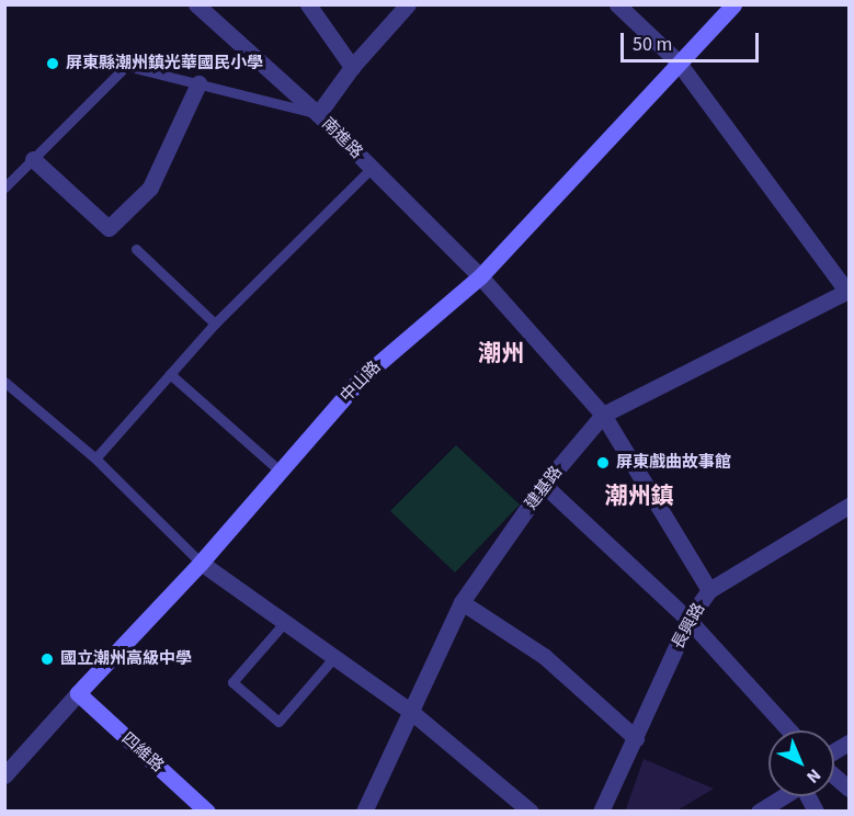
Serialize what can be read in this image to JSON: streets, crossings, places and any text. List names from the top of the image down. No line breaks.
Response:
{"streets":{"main road":["中山路","四維路"],"street":["南進路","建基路","長興路"]},"crossings":[["南進路","中山路"],["南進路","建基路"],["南進路","長興路"],["中山路","四維路"]],"districts":["潮州","潮州鎮"],"places":["屏東縣潮州鎮光華國民小學","屏東戲曲故事館","國立潮州高級中學"],"scale_bar":"50 m","north":"bottom right"}
